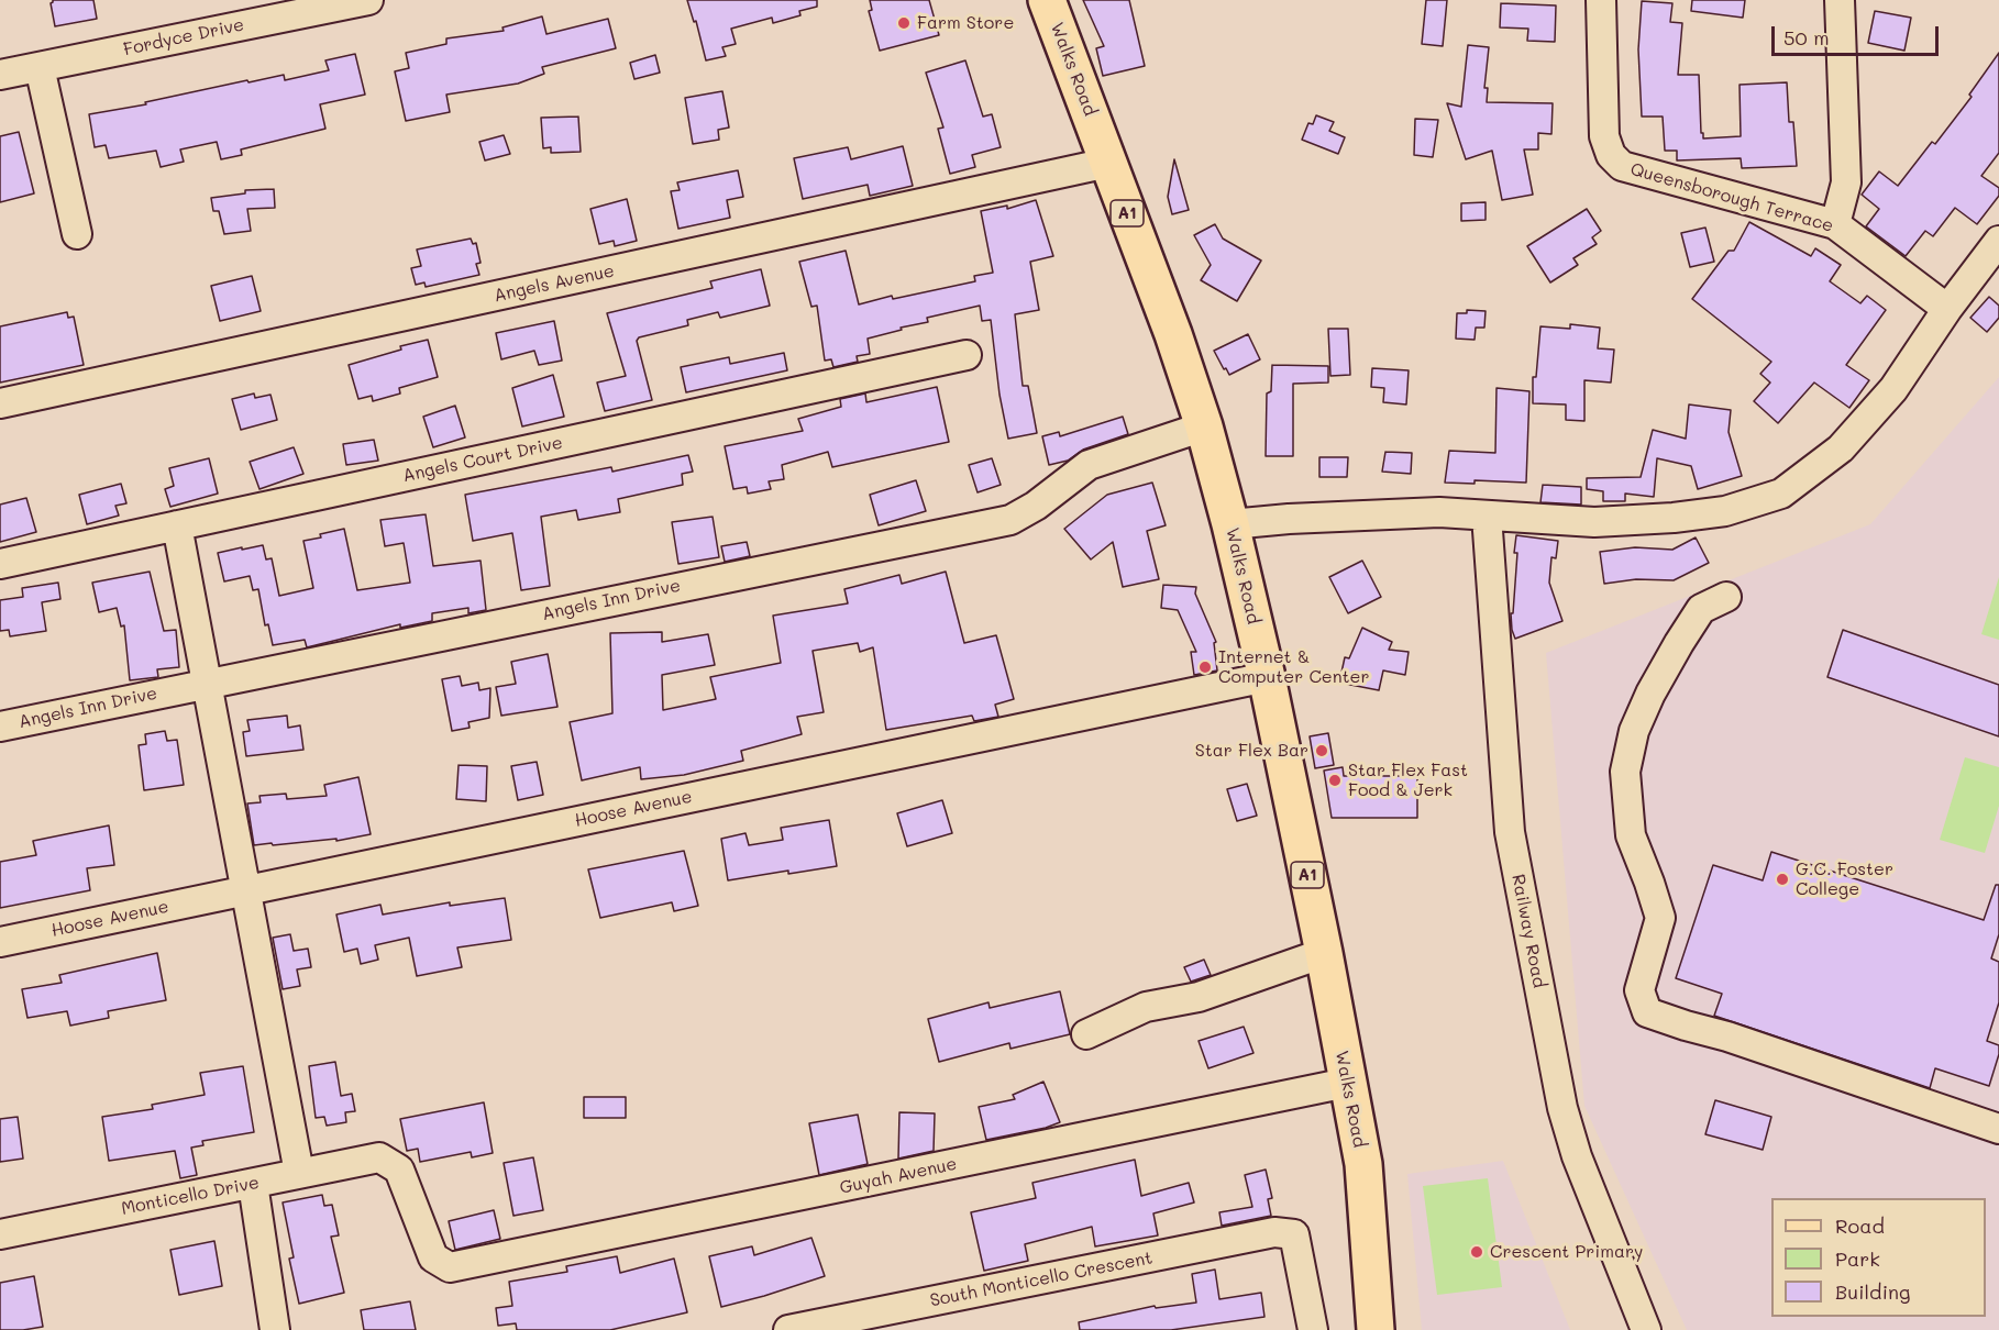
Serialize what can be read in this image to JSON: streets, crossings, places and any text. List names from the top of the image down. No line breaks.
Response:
{"streets":{"main road":["Walks Road","A1"],"street":["Fordyce Drive","Queensborough Terrace","Angels Avenue","Angels Court Drive","Angels Inn Drive","Hoose Avenue","Railway Road","Guyah Avenue","Monticello Drive","South Monticello Crescent"]},"crossings":[["Walks Road","Angels Avenue"],["Walks Road","Angels Inn Drive"],["Walks Road","Hoose Avenue"],["Walks Road","Guyah Avenue"],["Guyah Avenue","Monticello Drive"]],"places":["Farm Store","Internet & Computer Center","Star Flex Bar","Star Flex Fast Food & Jerk","G.C. Foster College","Crescent Primary"],"legend":["Road","Park","Building"],"scale_bar":"50 m"}
